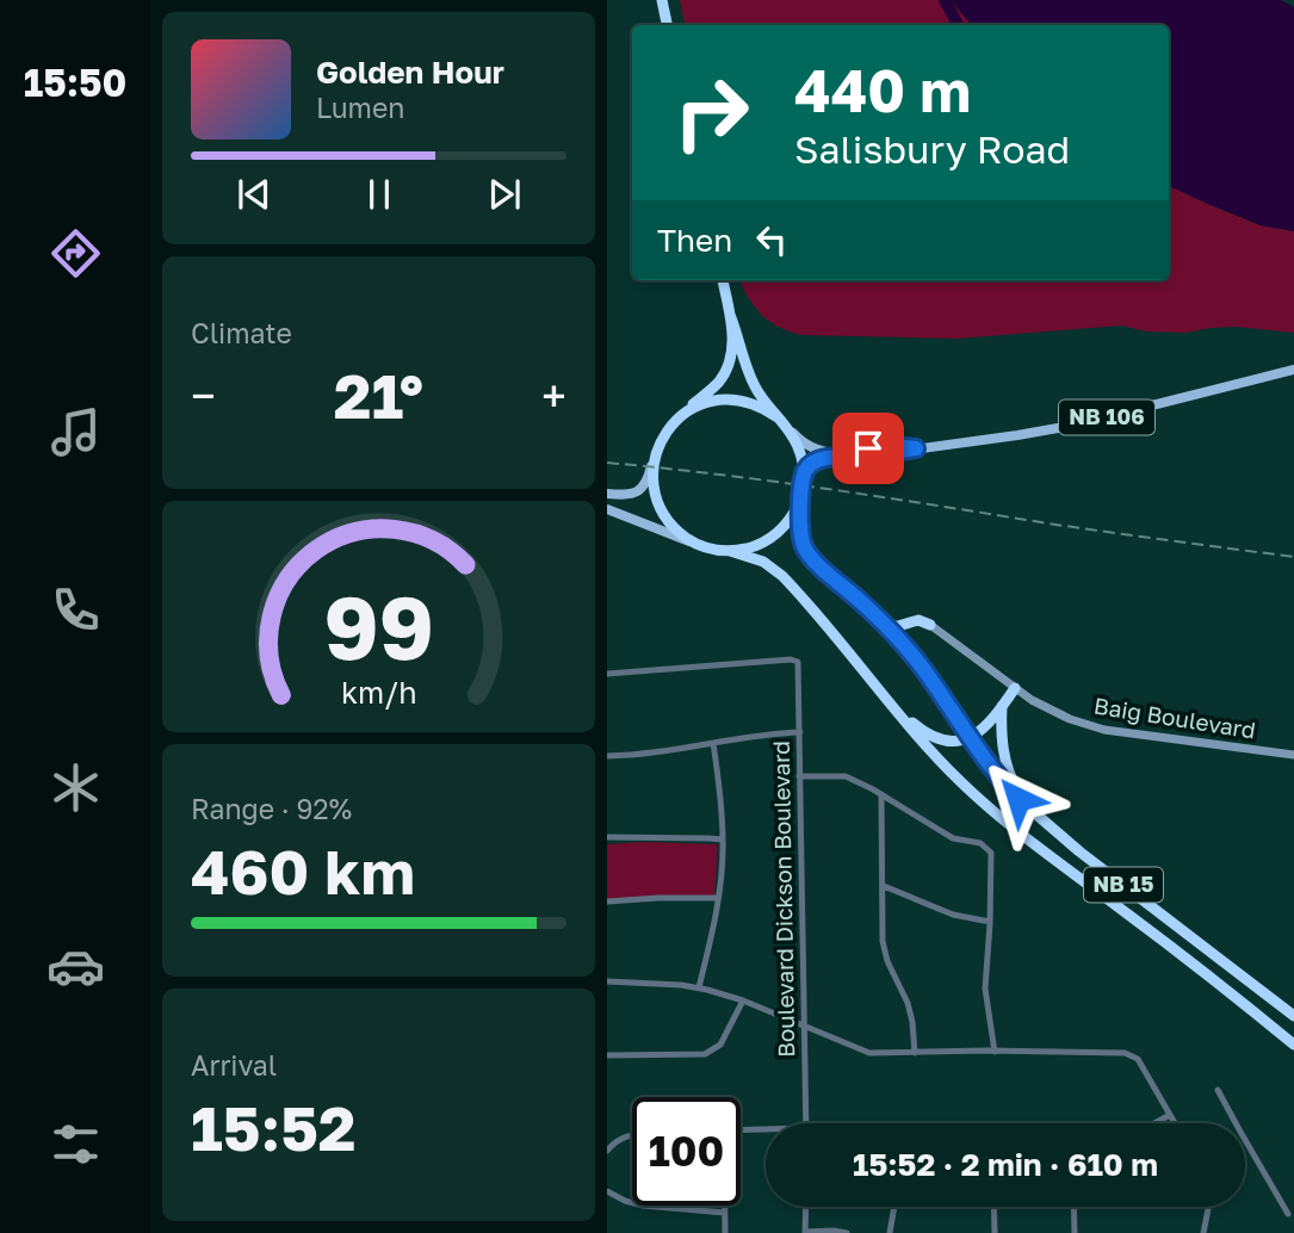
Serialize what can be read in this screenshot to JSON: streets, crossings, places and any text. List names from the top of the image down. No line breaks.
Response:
{"streets":{"highway":["NB 15"],"main road":["NB 106"],"street":["Baig Boulevard","Boulevard Dickson Boulevard"]},"crossings":[["NB 106","NB 15"]],"page":{"tabs":"15:50","turn":["440 m","Salisbury Road"],"song":["Golden Hour","Lumen"],"then":"Then","tile":["Climate",["Range · 92%","460 km"],["Arrival","15:52"]],"heat":["−","21°","+"],"limit":"100","trip":"15:52 · 2 min · 610 m","gauge":["99","km/h"]}}
